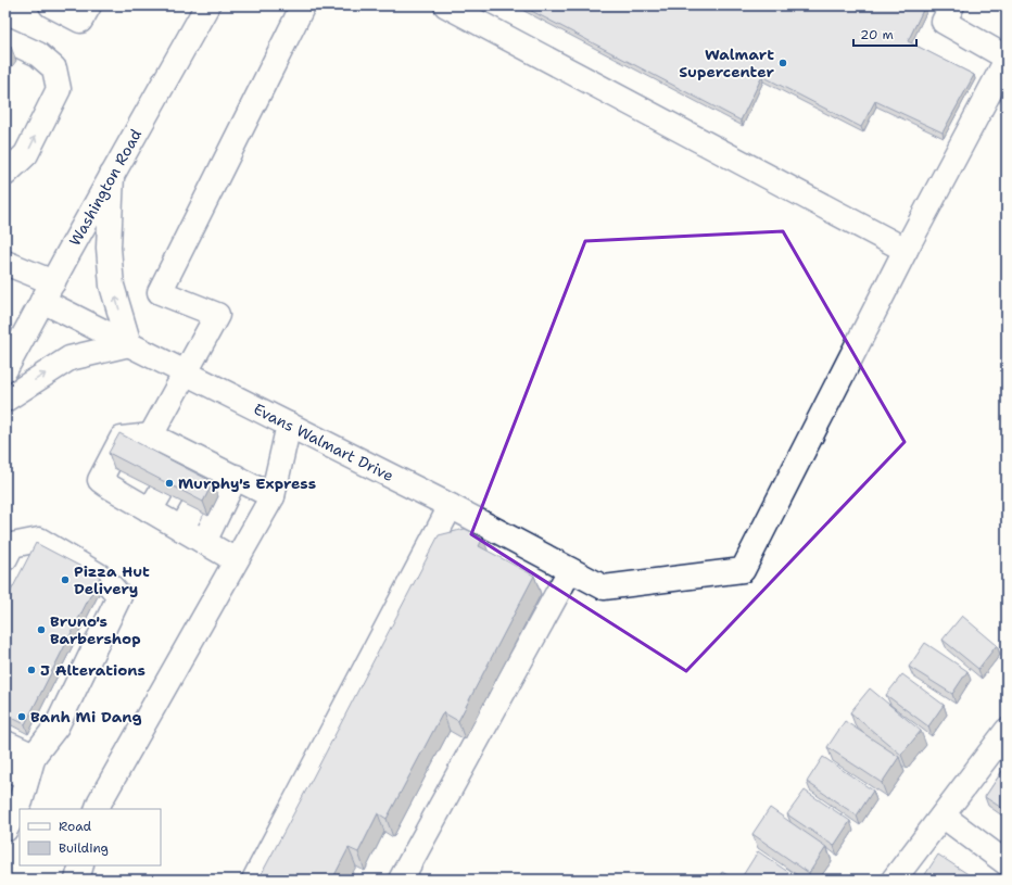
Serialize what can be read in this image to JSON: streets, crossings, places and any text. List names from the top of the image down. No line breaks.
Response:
{"streets":{"main road":["Washington Road","Evans Walmart Drive"]},"crossings":[["Washington Road","Evans Walmart Drive"]],"places":["Walmart Supercenter","Murphy's Express","Pizza Hut Delivery","Bruno's Barbershop","J Alterations","Banh Mi Dang"],"legend":["Road","Building"],"scale_bar":"20 m"}
